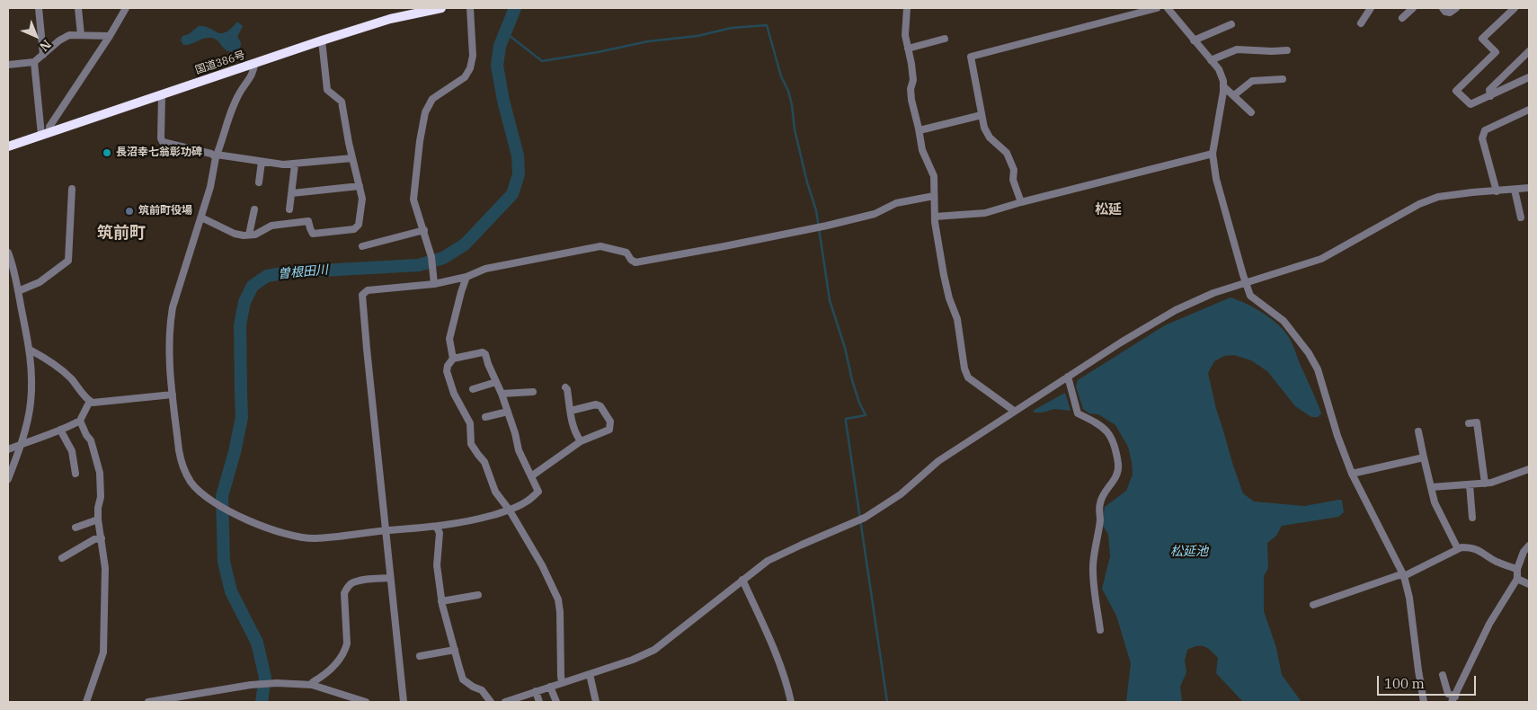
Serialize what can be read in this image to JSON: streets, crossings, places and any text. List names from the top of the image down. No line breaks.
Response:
{"streets":{"highway":["国道386号"]},"districts":["松延","筑前町"],"water":["曽根田川","松延池"],"places":["長沼幸七翁彰功碑","筑前町役場"],"scale_bar":"100 m","north":"bottom right"}
